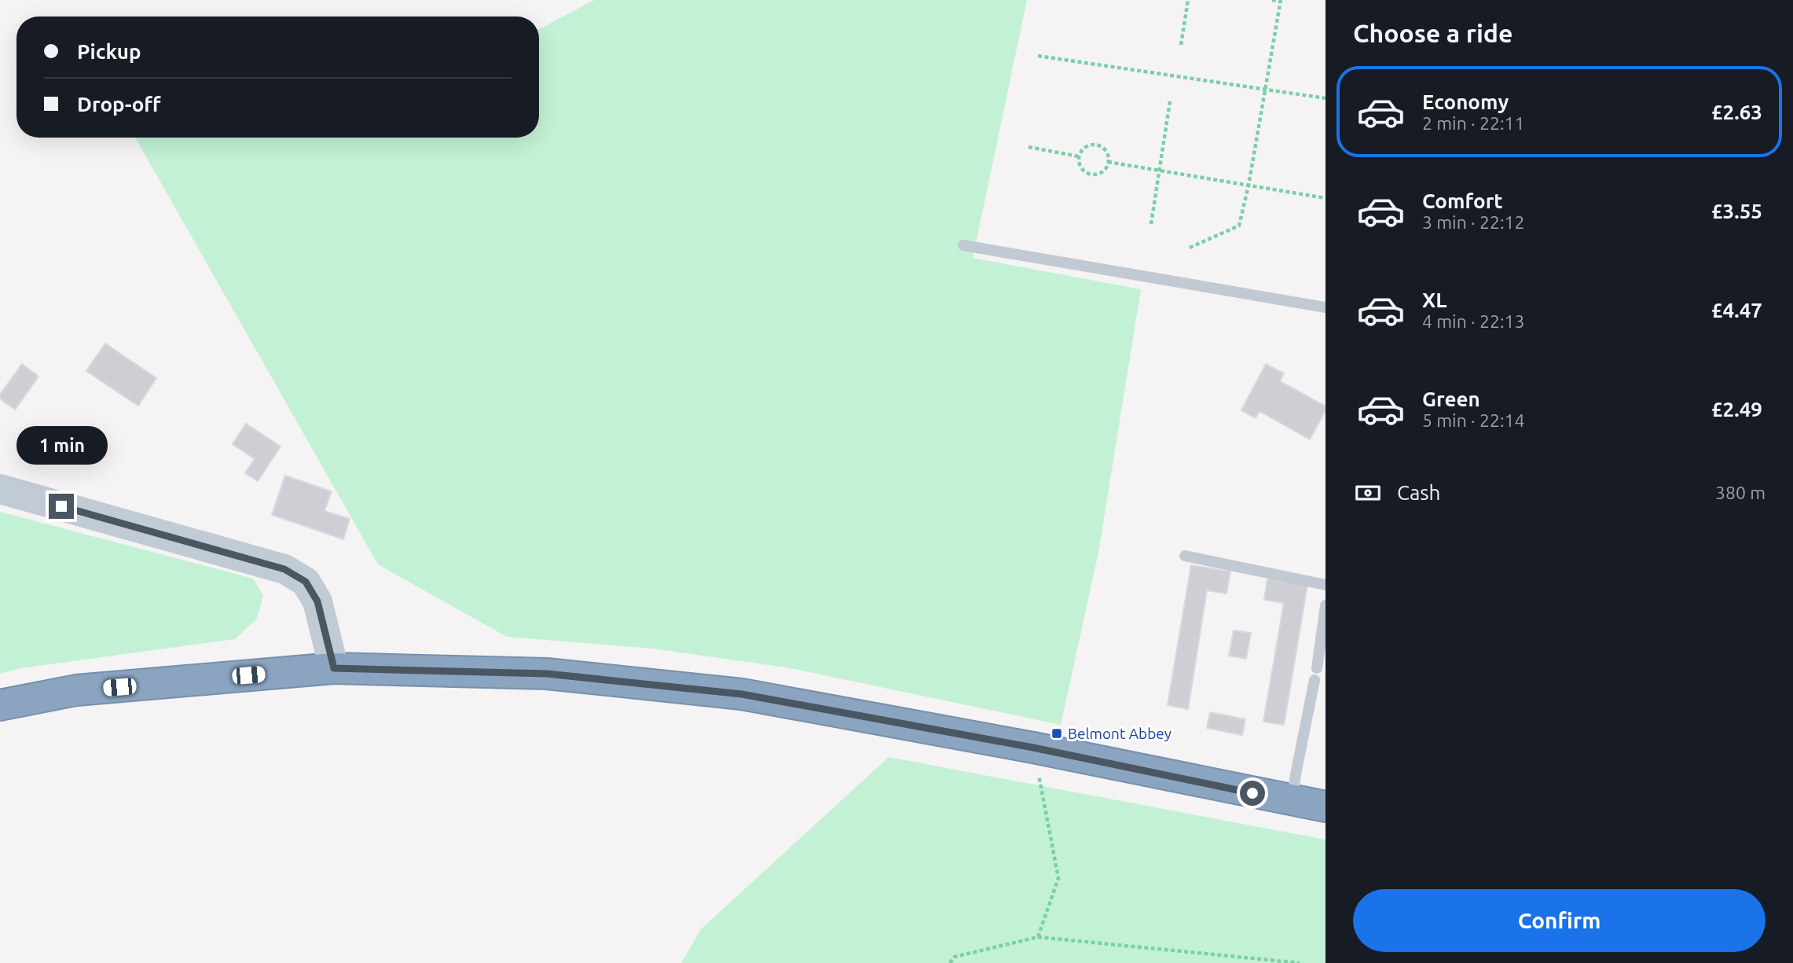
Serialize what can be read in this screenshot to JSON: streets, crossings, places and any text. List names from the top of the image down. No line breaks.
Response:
{"places":{"transit":["Belmont Abbey"]},"page":{"heading":"Choose a ride","banner":["Pickup","Drop-off"],"list":[{"name":"Economy","note":"2 min · 22:11","value":"£2.63"},{"name":"Comfort","note":"3 min · 22:12","value":"£3.55"},{"name":"XL","note":"4 min · 22:13","value":"£4.47"},{"name":"Green","note":"5 min · 22:14","value":"£2.49"}],"bubble":"1 min","pay":["Cash","380 m"],"buttons":"Confirm"}}
